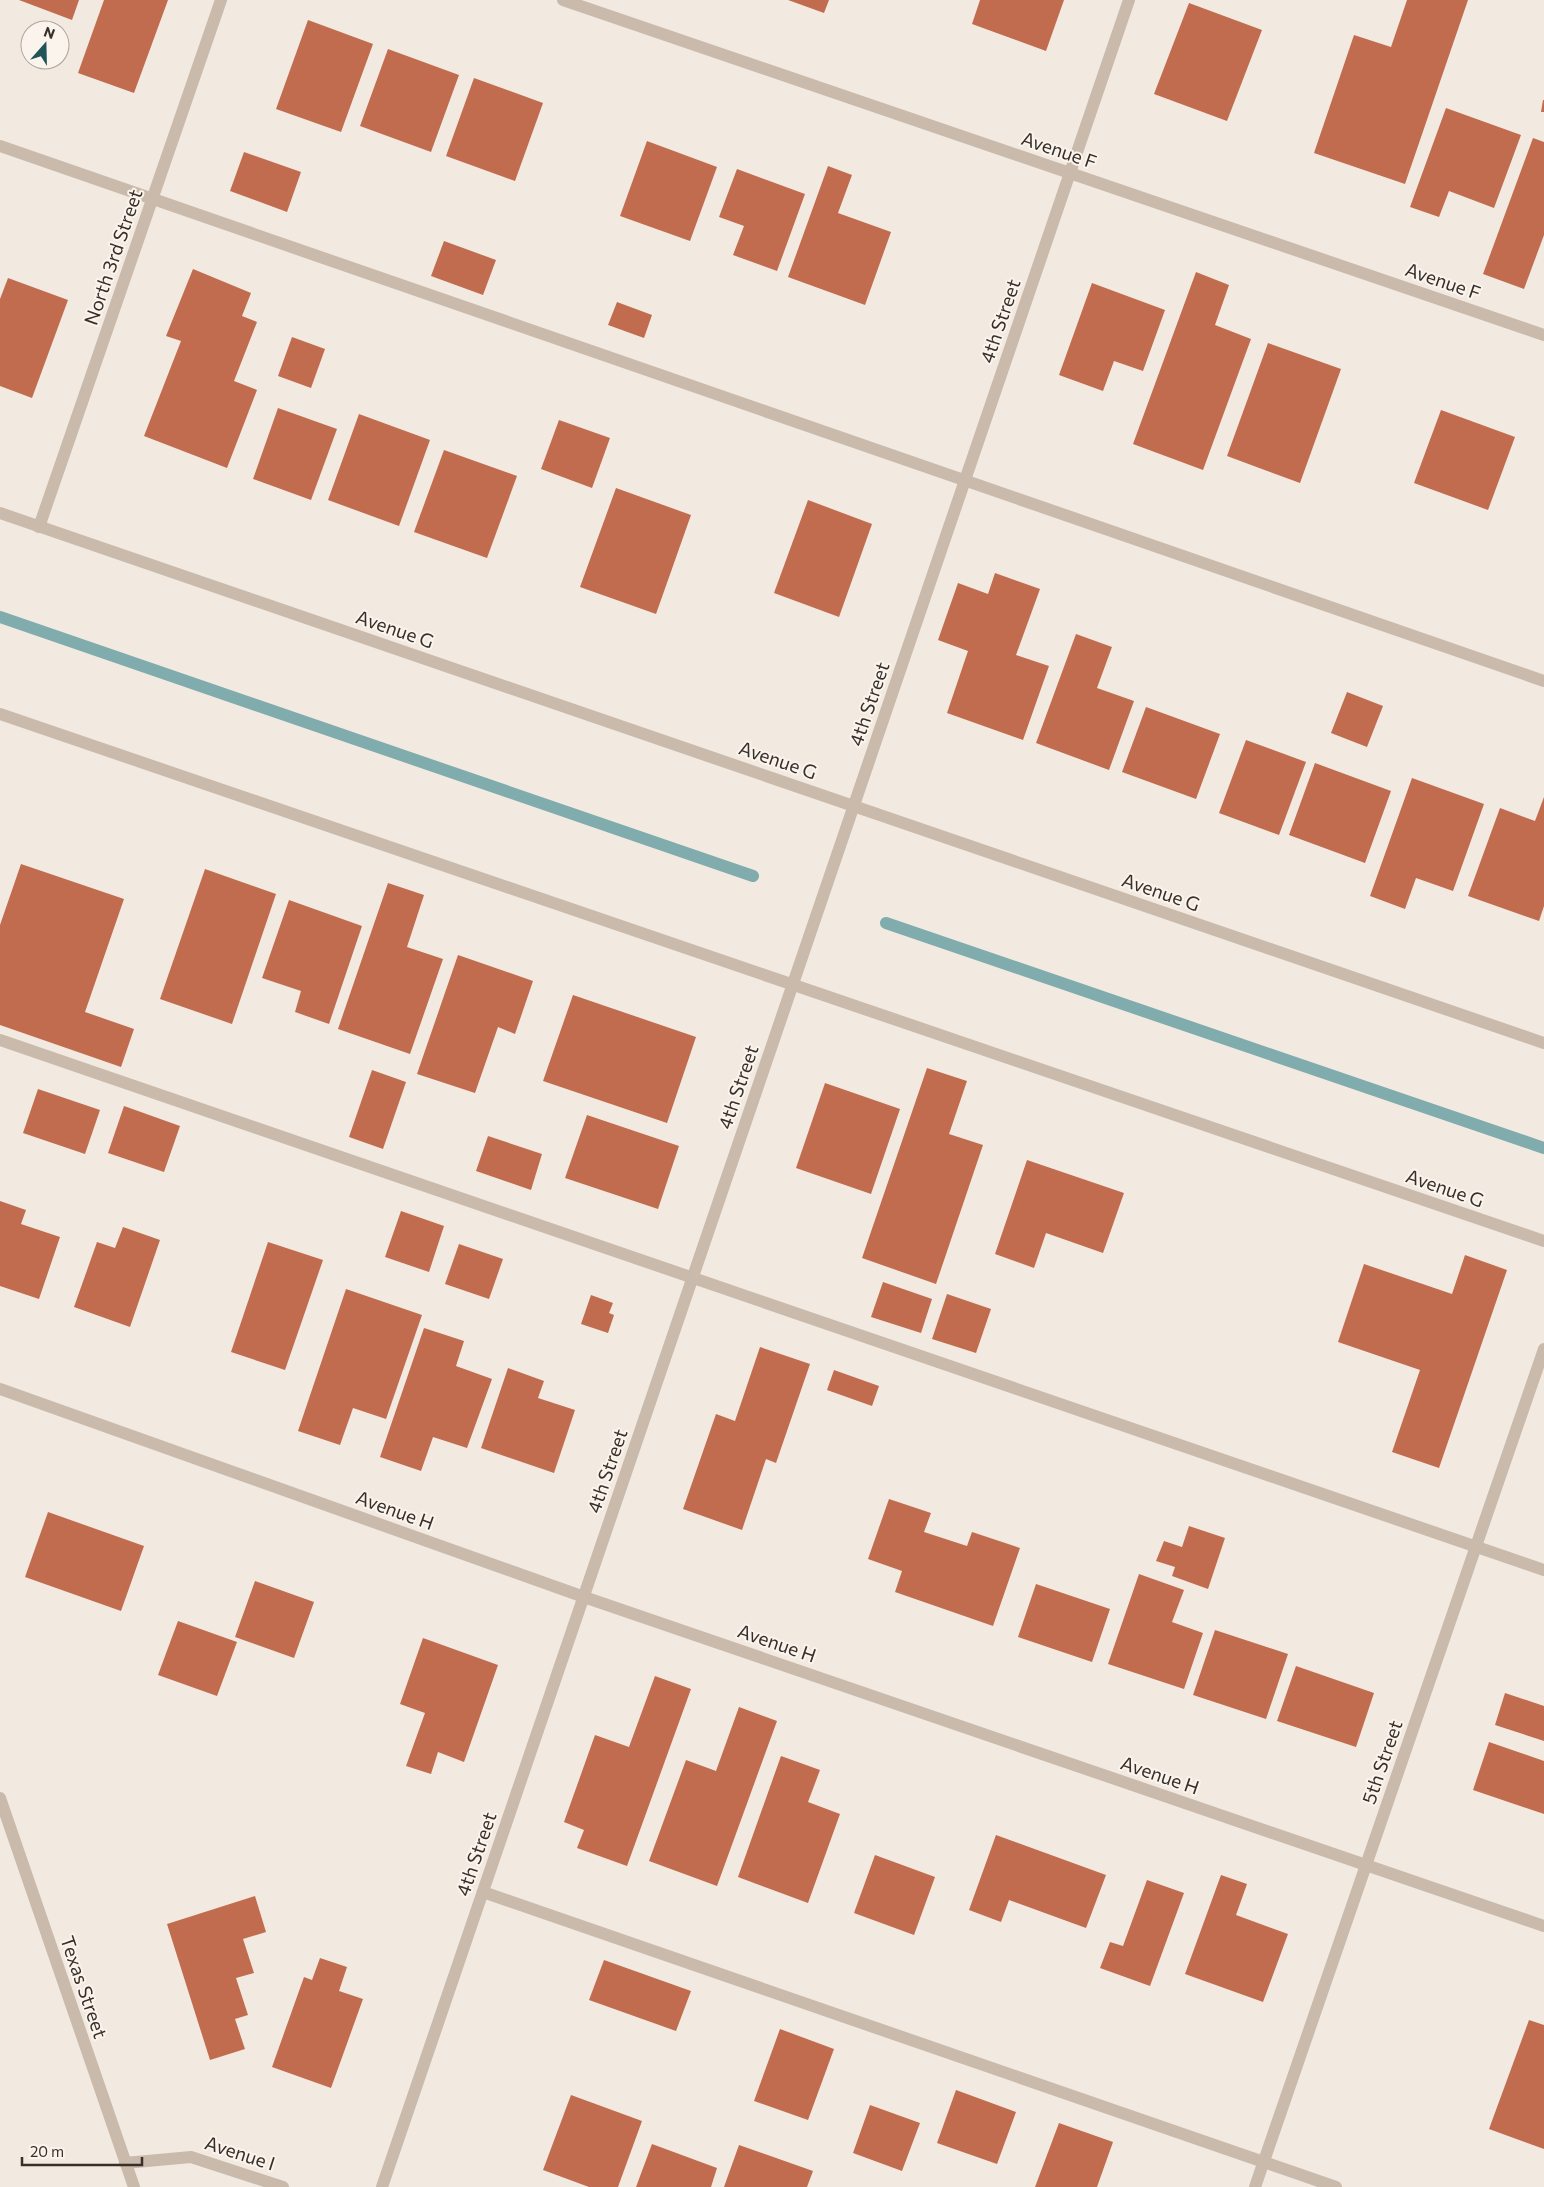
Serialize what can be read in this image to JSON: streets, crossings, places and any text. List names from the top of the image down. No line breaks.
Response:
{"streets":{"street":["Avenue F","North 3rd Street","4th Street","Avenue G","Avenue H","5th Street","Texas Street","Avenue I"]},"crossings":[["Avenue F","4th Street"],["North 3rd Street","Avenue G"],["4th Street","Avenue G"],["4th Street","Avenue H"],["Avenue H","5th Street"],["Texas Street","Avenue I"]],"scale_bar":"20 m","north":"top"}
